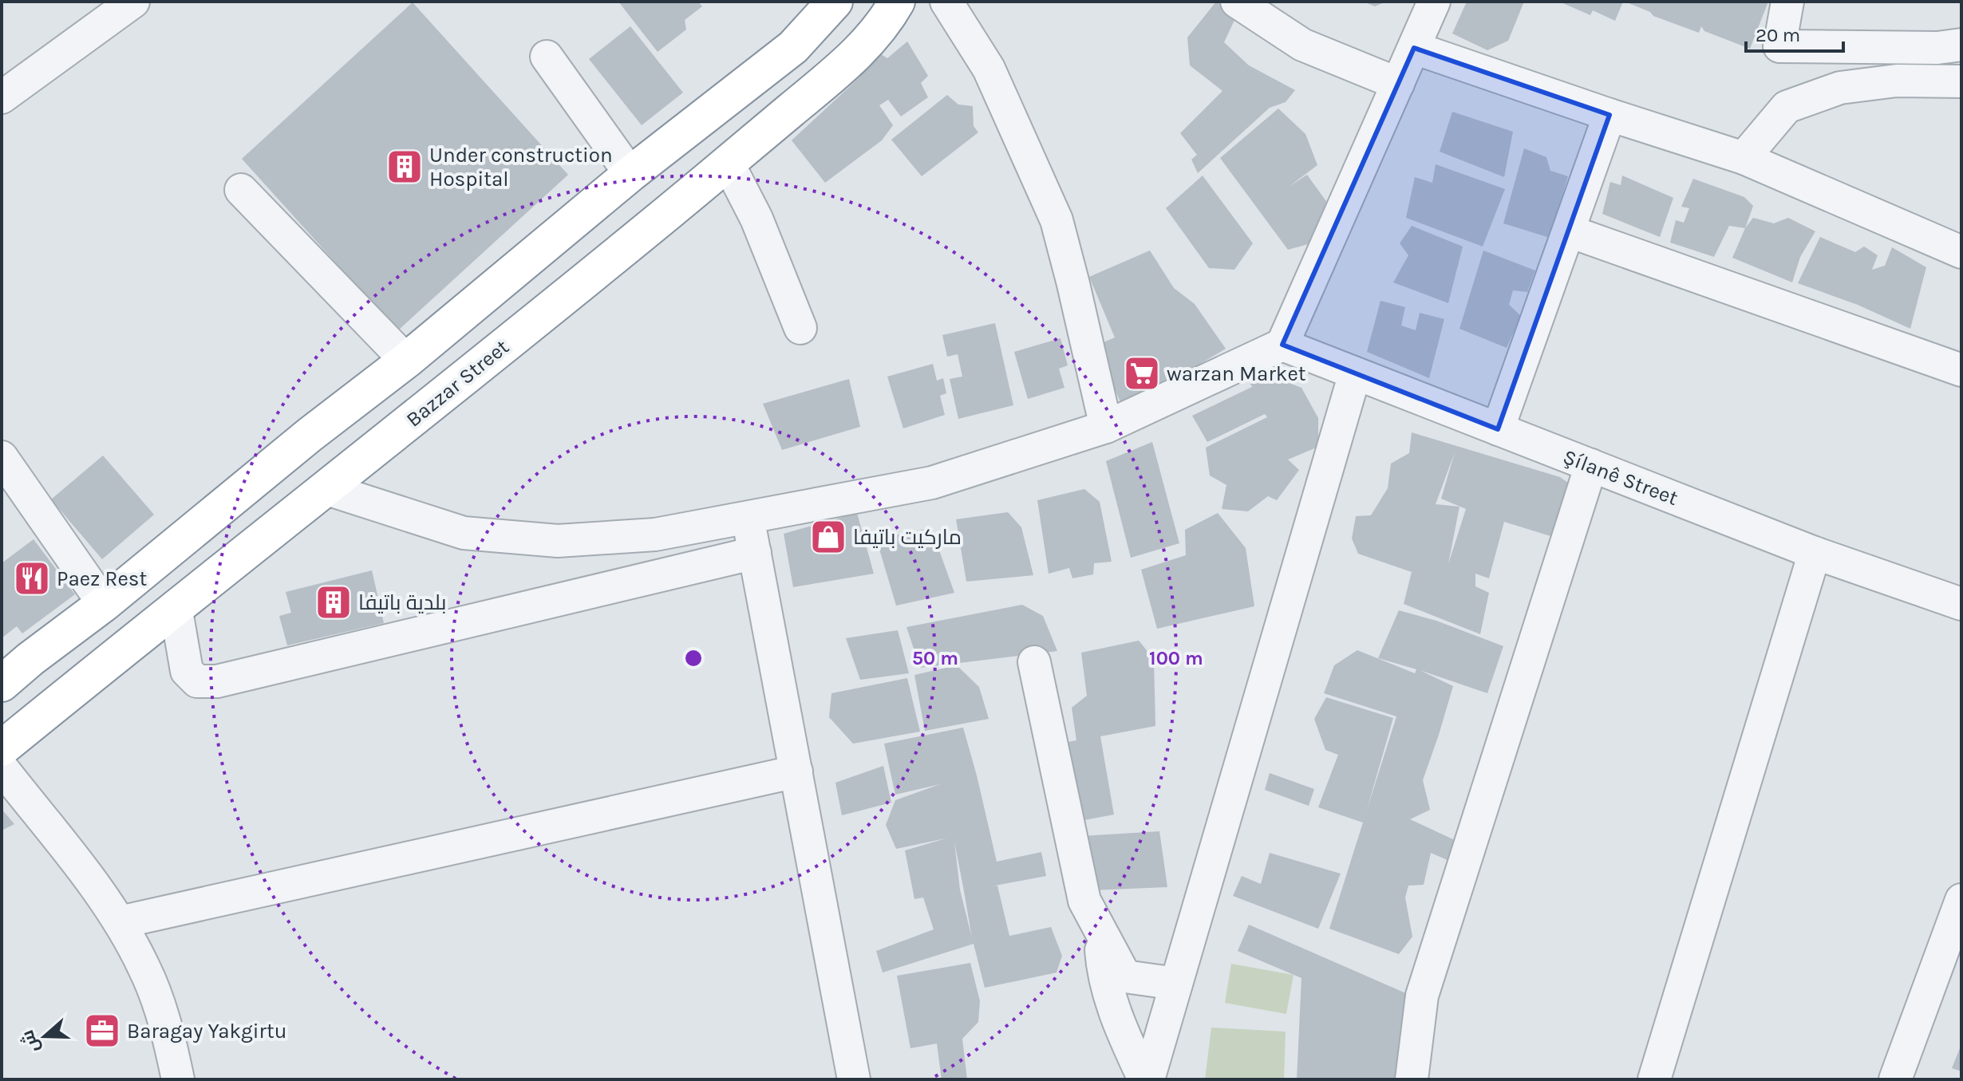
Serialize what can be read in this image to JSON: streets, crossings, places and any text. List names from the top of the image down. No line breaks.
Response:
{"streets":{"highway":["Bazzar Street"],"street":["Şílanê Street"]},"places":{"building":["Under construction Hospital","بلدية باتيفا"],"supermarket":["warzan Market"],"shop":["ماركيت باتيفا"],"restaurant":["Paez Rest"],"office":["Baragay Yakgirtu"]},"scale_bar":"20 m","north":"left","rings":["50 m","100 m"]}
